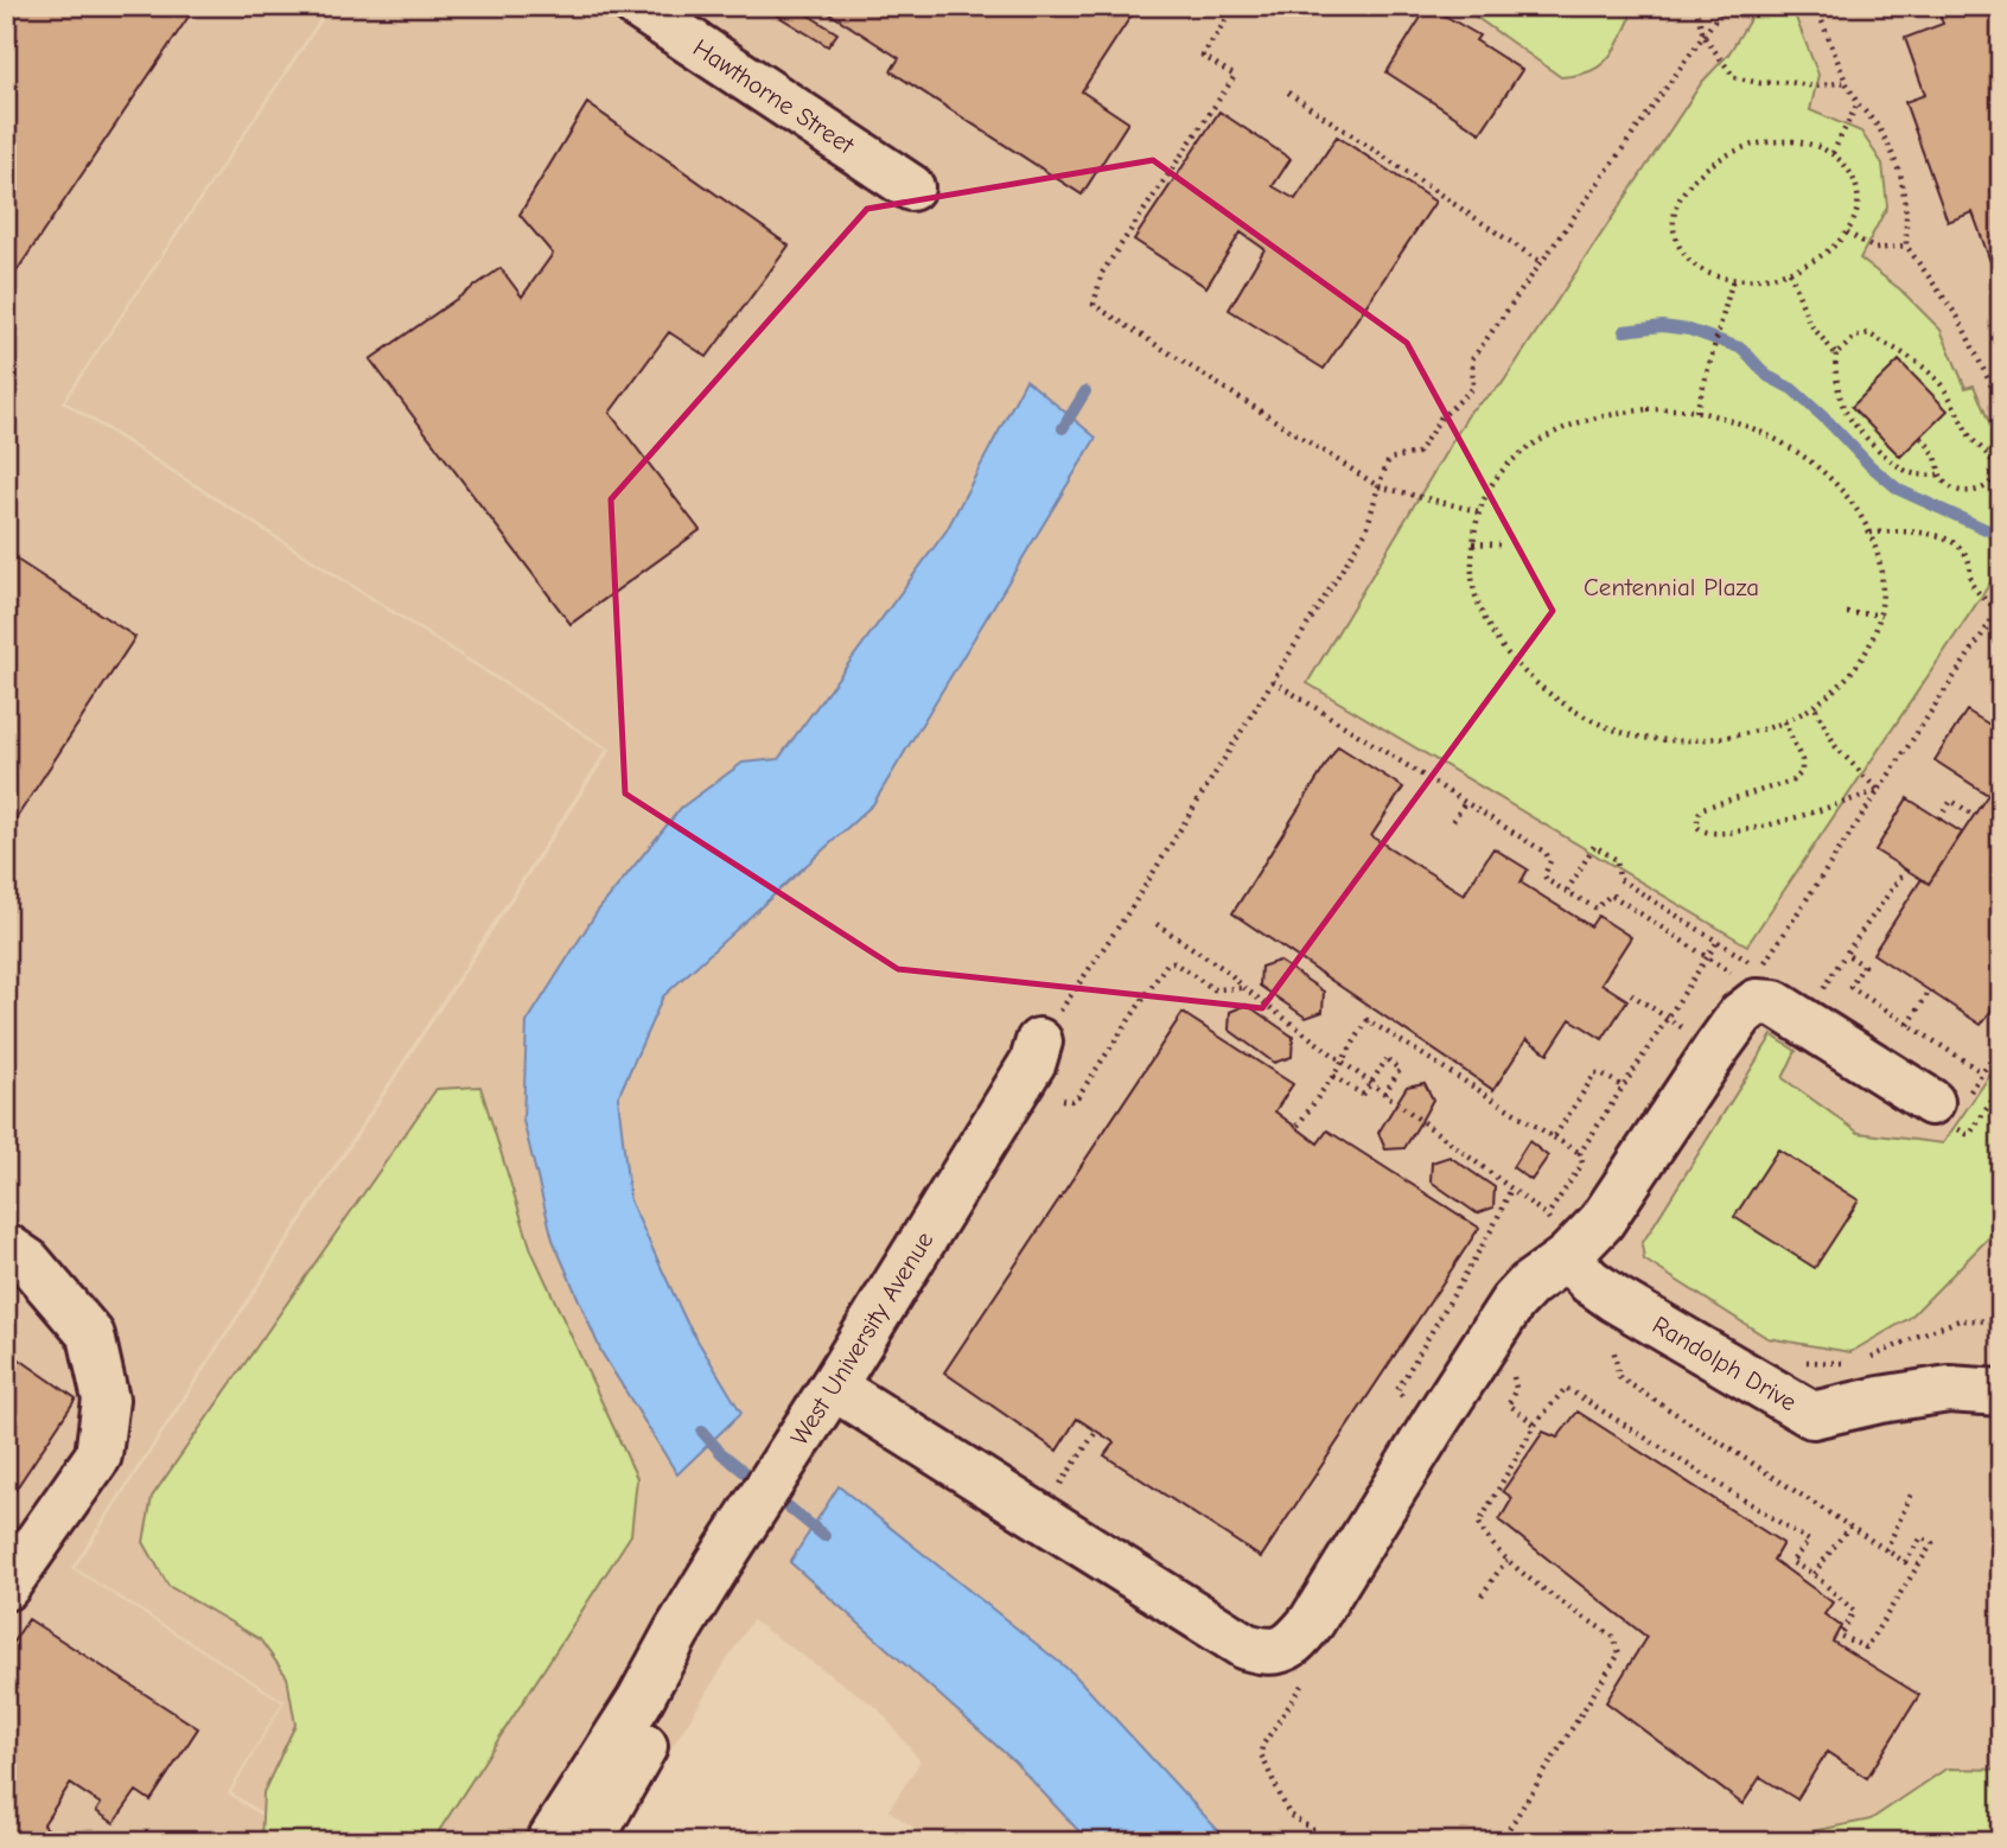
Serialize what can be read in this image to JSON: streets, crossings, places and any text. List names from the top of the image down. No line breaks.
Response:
{"streets":{"lane":["Hawthorne Street","West University Avenue","Randolph Drive"]},"parks":["Centennial Plaza"]}
